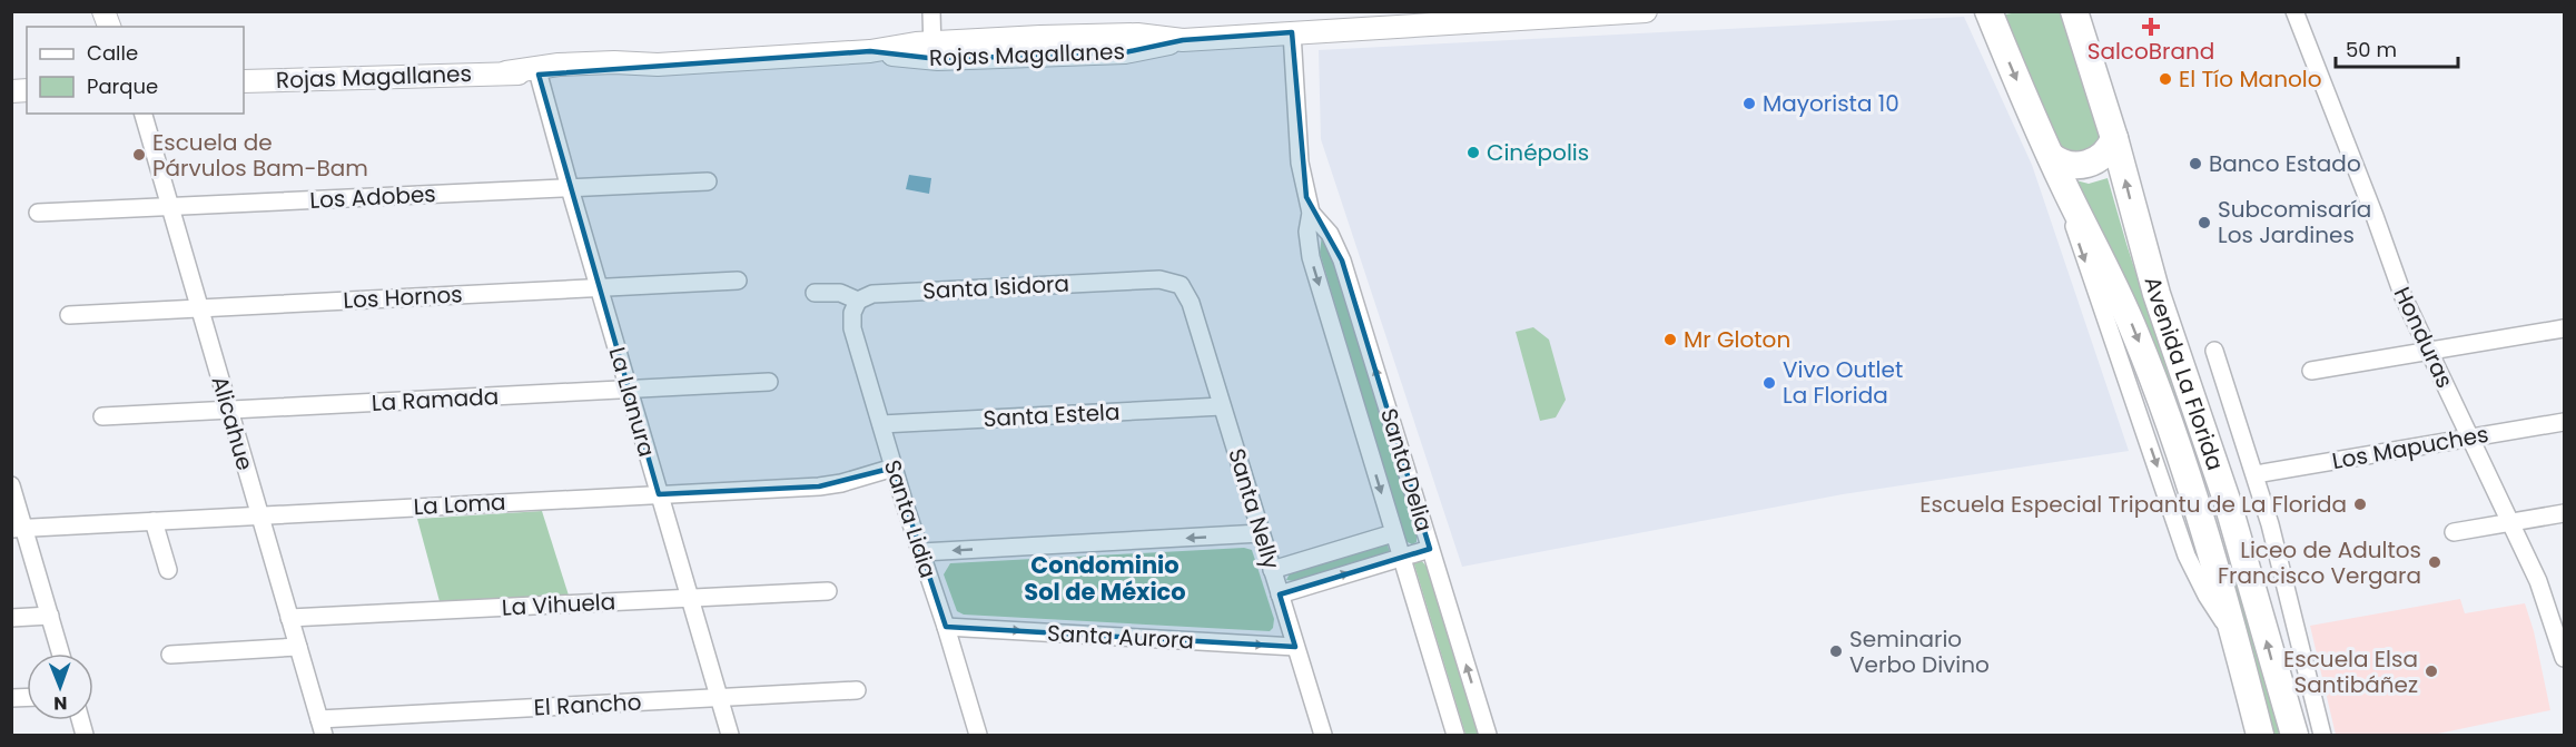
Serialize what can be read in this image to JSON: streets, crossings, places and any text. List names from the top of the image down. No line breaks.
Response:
{"streets":{"main road":["Avenida La Florida"],"street":["Rojas Magallanes","Los Adobes","Santa Isidora","Los Hornos","Honduras","La Ramada","La Llanura","Santa Estela","Alicahue","Los Mapuches","Santa Delia","La Loma","Santa Nelly","Santa Lidia","La Vihuela","Santa Aurora","El Rancho"]},"crossings":[["Rojas Magallanes","La Llanura"],["Rojas Magallanes","Santa Delia"],["Los Adobes","La Llanura"],["Los Adobes","Alicahue"],["Santa Isidora","Santa Nelly"],["Santa Isidora","Santa Lidia"],["Los Hornos","La Llanura"],["Los Hornos","Alicahue"],["Honduras","Los Mapuches"],["Avenida La Florida","Los Mapuches"],["La Ramada","La Llanura"],["La Ramada","Alicahue"],["La Llanura","La Loma"],["La Llanura","La Vihuela"],["La Llanura","El Rancho"],["Santa Estela","Santa Nelly"],["Santa Estela","Santa Lidia"],["Alicahue","La Loma"],["Alicahue","La Vihuela"],["Alicahue","El Rancho"],["La Loma","Santa Lidia"],["Santa Nelly","Santa Aurora"],["Santa Lidia","Santa Aurora"]],"districts":["Condominio Sol de México"],"places":{"health":["SalcoBrand"],"other":["El Tío Manolo","Mayorista 10","Cinépolis","Escuela de Párvulos Bam-Bam","Banco Estado","Subcomisaría Los Jardines","Mr Gloton","Vivo Outlet La Florida","Escuela Especial Tripantu de La Florida","Liceo de Adultos Francisco Vergara","Seminario Verbo Divino","Escuela Elsa Santibáñez"]},"legend":["Calle","Parque"],"scale_bar":"50 m","north":"bottom"}
